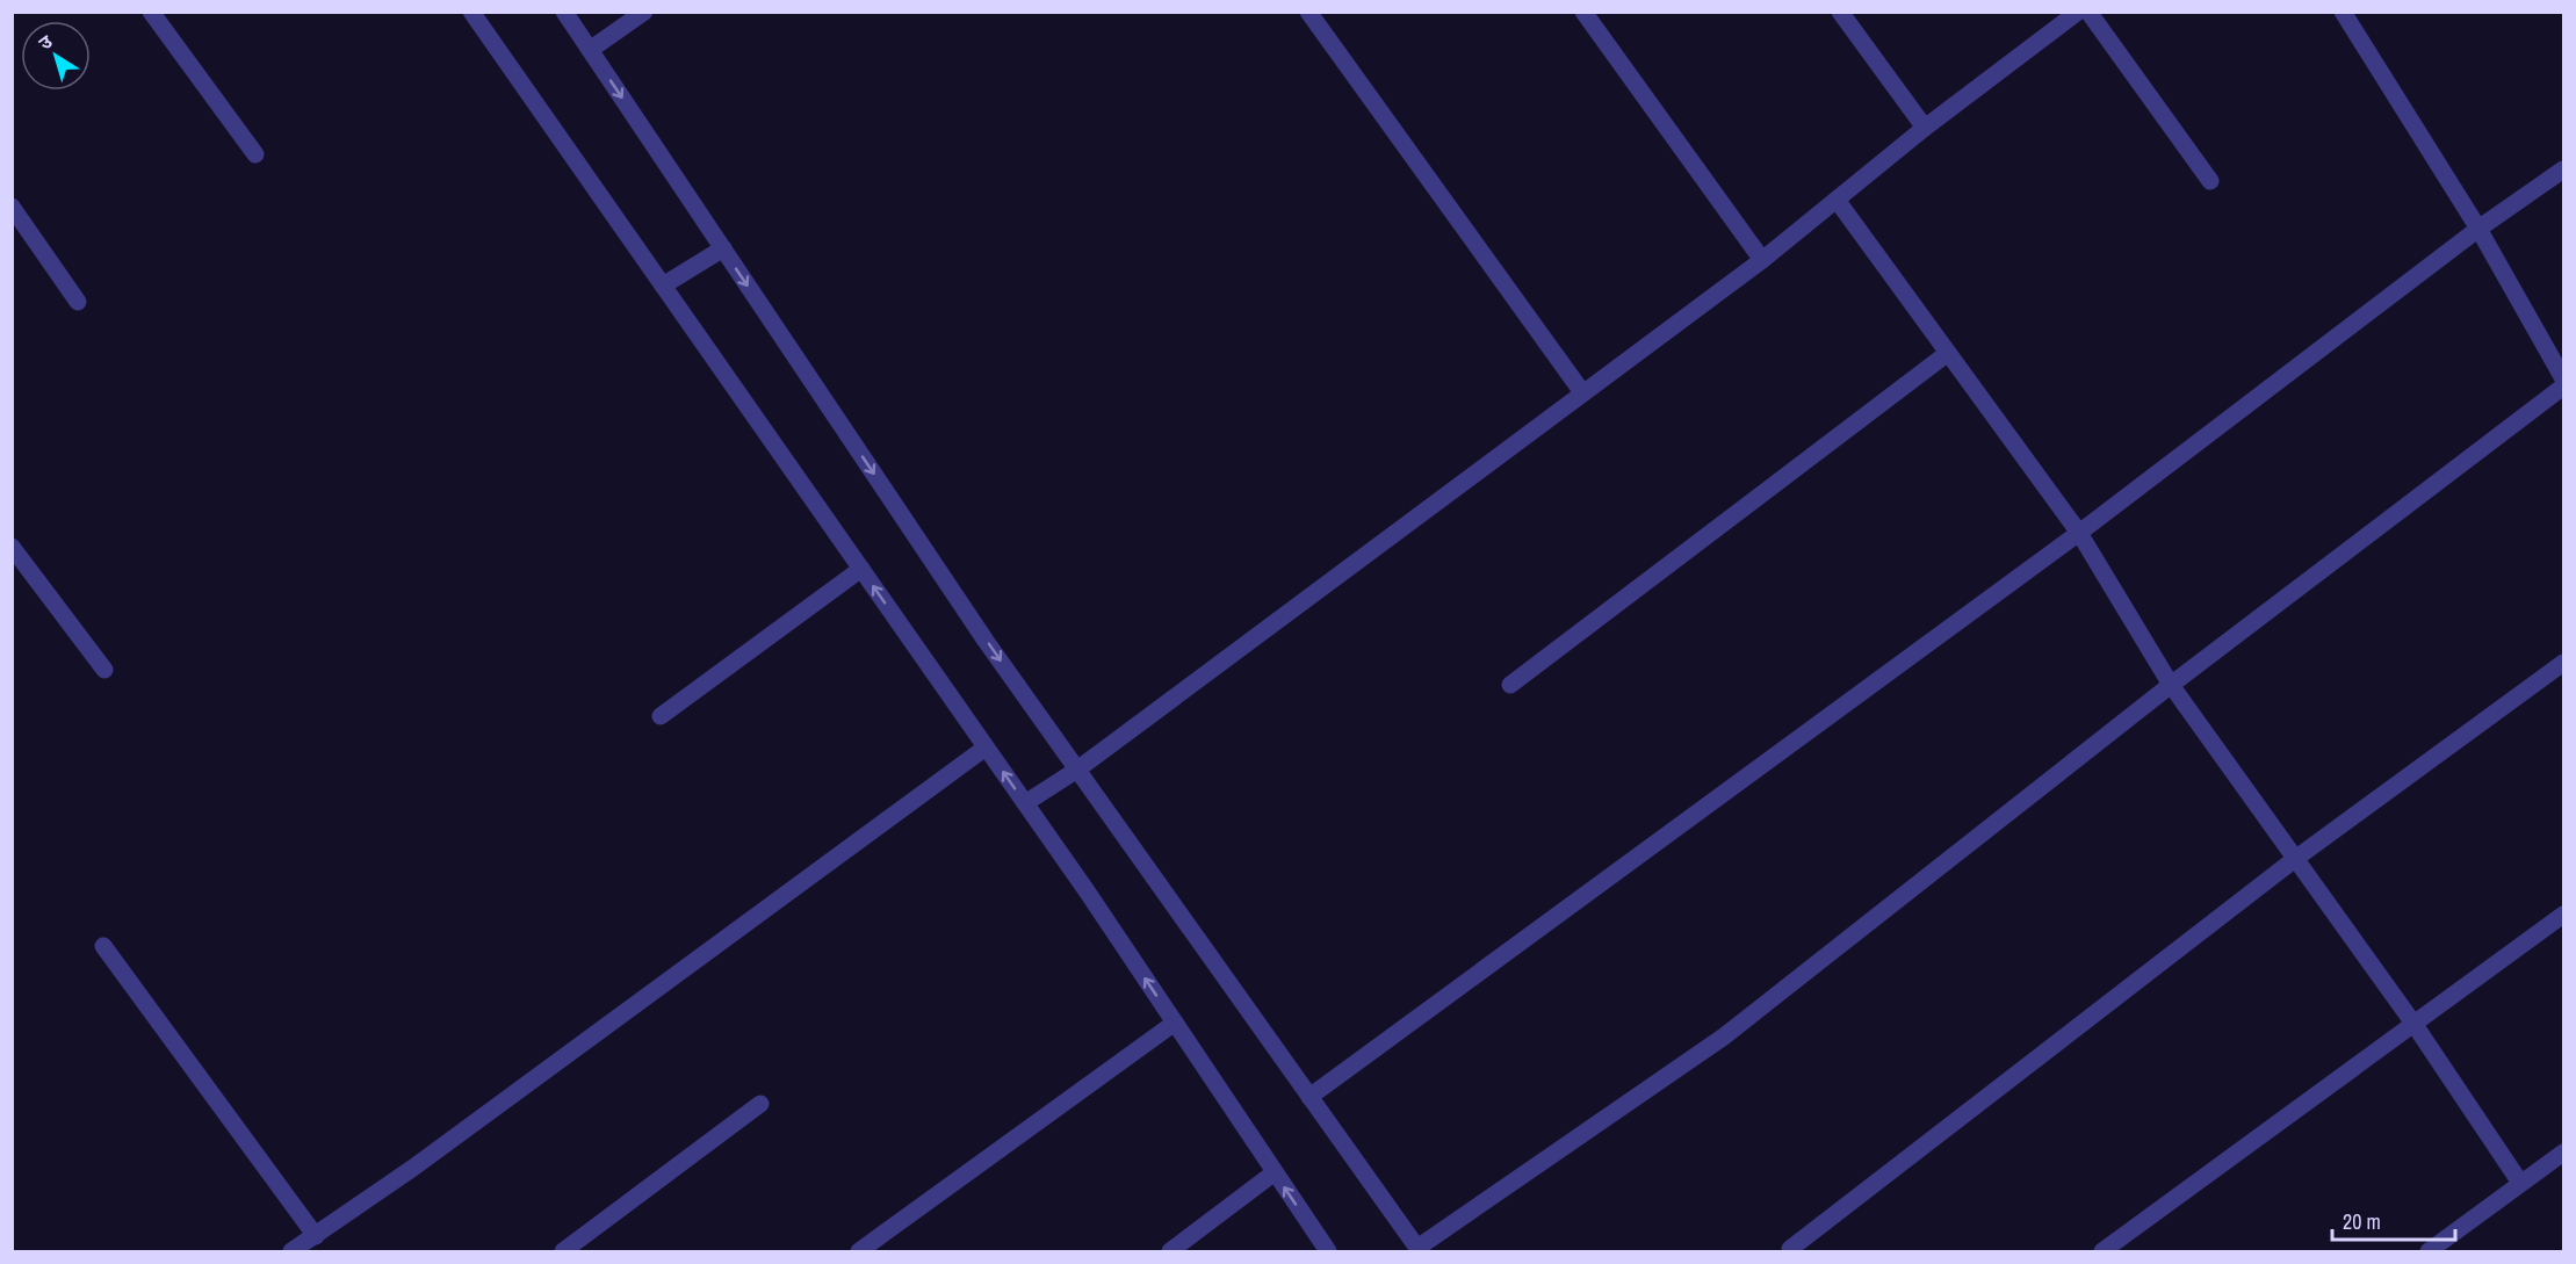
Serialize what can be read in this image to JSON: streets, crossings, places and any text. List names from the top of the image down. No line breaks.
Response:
{"scale_bar":"20 m","north":"top left"}
